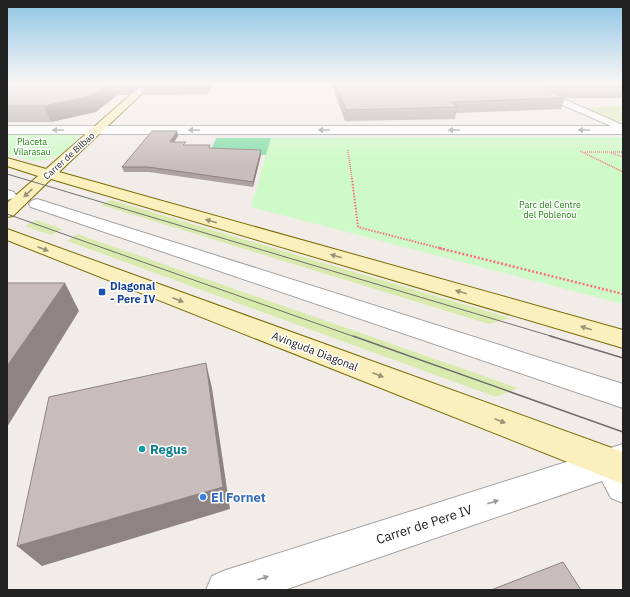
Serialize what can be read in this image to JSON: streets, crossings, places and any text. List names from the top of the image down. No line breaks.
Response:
{"streets":{"street":["Carrer de Bilbao","Avinguda Diagonal","Carrer de Pere IV"]},"crossings":[["Avinguda Diagonal","Carrer de Pere IV"]],"one_way":["Carrer de Bilbao","Carrer de Pere IV"],"parks":["Placeta Vilarasau","Parc del Centre del Poblenou"],"places":{"transit":["Diagonal - Pere IV"],"other":["Regus","El Fornet"]}}
